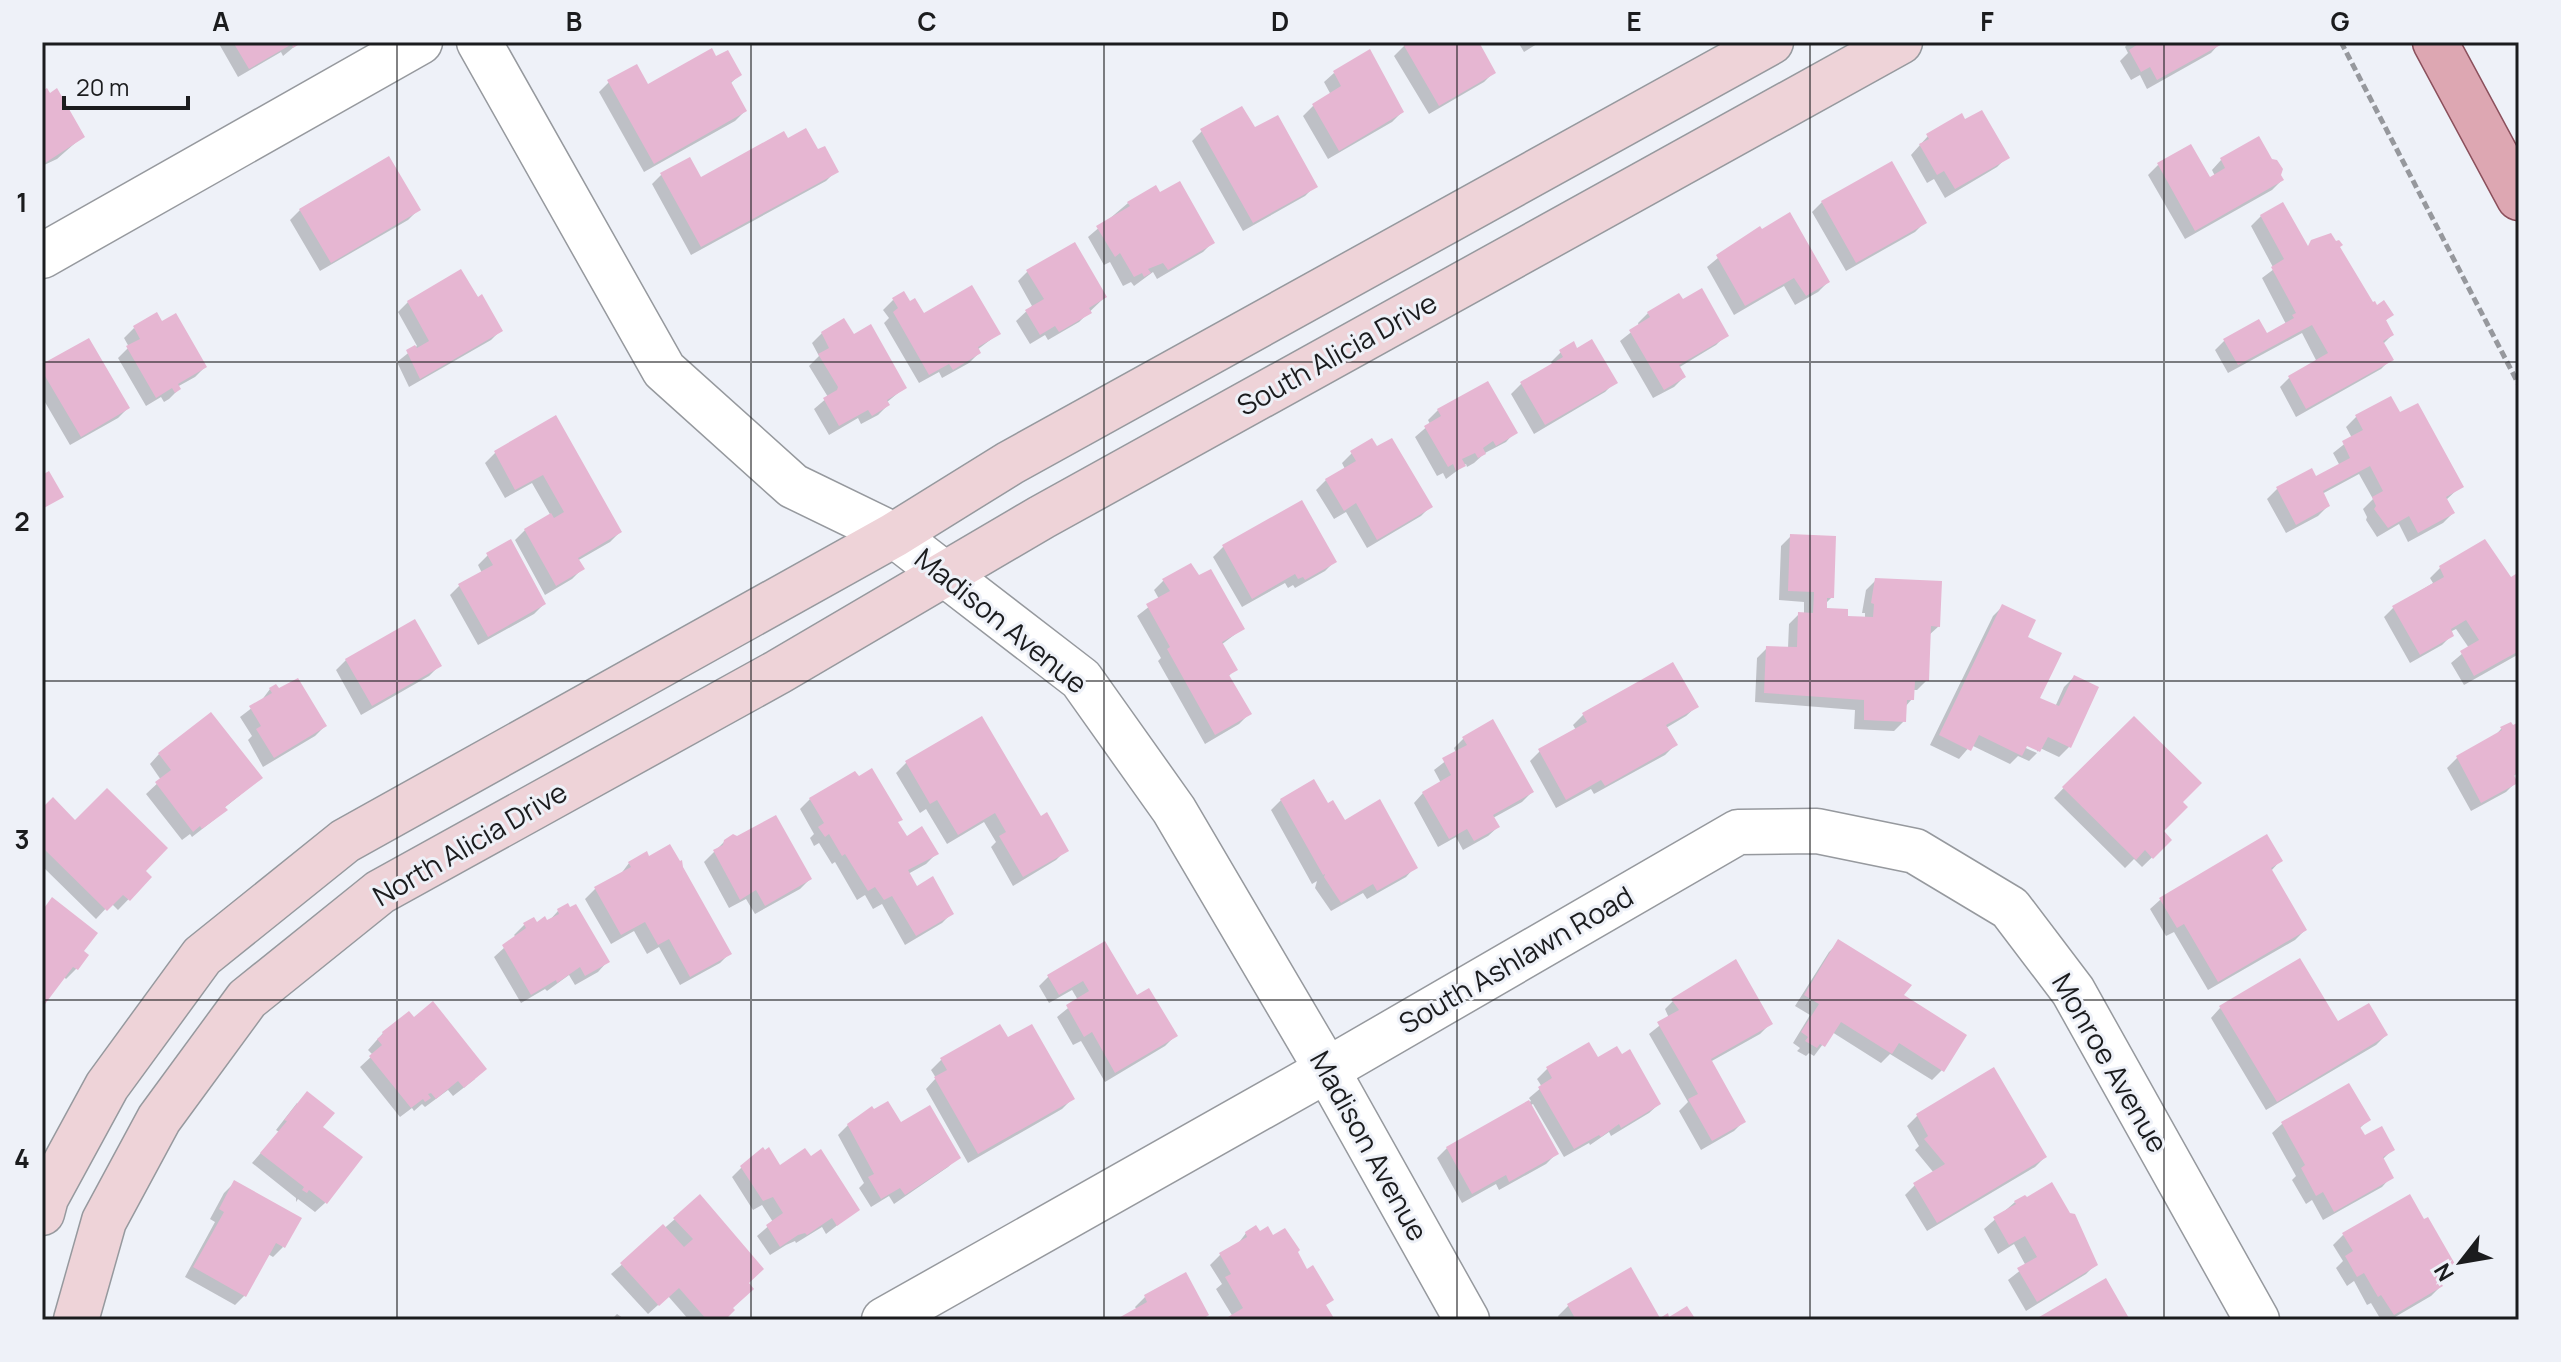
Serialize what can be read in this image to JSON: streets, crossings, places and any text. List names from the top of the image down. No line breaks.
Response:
{"streets":{"main road":["South Alicia Drive","North Alicia Drive"],"street":["Madison Avenue","South Ashlawn Road","Monroe Avenue"]},"crossings":[["South Alicia Drive","Madison Avenue"],["South Alicia Drive","North Alicia Drive"],["Madison Avenue","South Ashlawn Road"],["South Ashlawn Road","Monroe Avenue"]],"scale_bar":"20 m","north":"bottom left","grid":{"columns":["A","B","C","D","E","F","G"],"rows":["1","2","3","4"]}}
